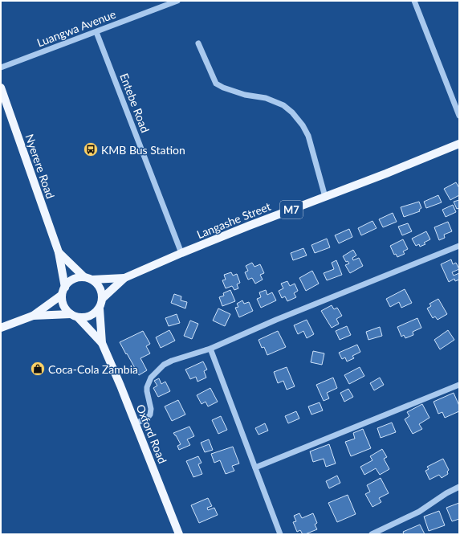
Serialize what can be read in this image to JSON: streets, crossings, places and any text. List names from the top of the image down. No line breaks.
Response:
{"streets":{"main road":["Nyerere Road","M7","Langashe Street","Oxford Road"],"street":["Luangwa Avenue","Entebe Road"]},"crossings":[["Luangwa Avenue","Entebe Road"],["Entebe Road","Langashe Street"],["Nyerere Road","M7"],["Nyerere Road","Langashe Street"],["Nyerere Road","Oxford Road"],["M7","Langashe Street"],["M7","Oxford Road"],["Langashe Street","Oxford Road"]],"places":{"bus stop":["KMB Bus Station"],"shop":["Coca-Cola Zambia"]}}
